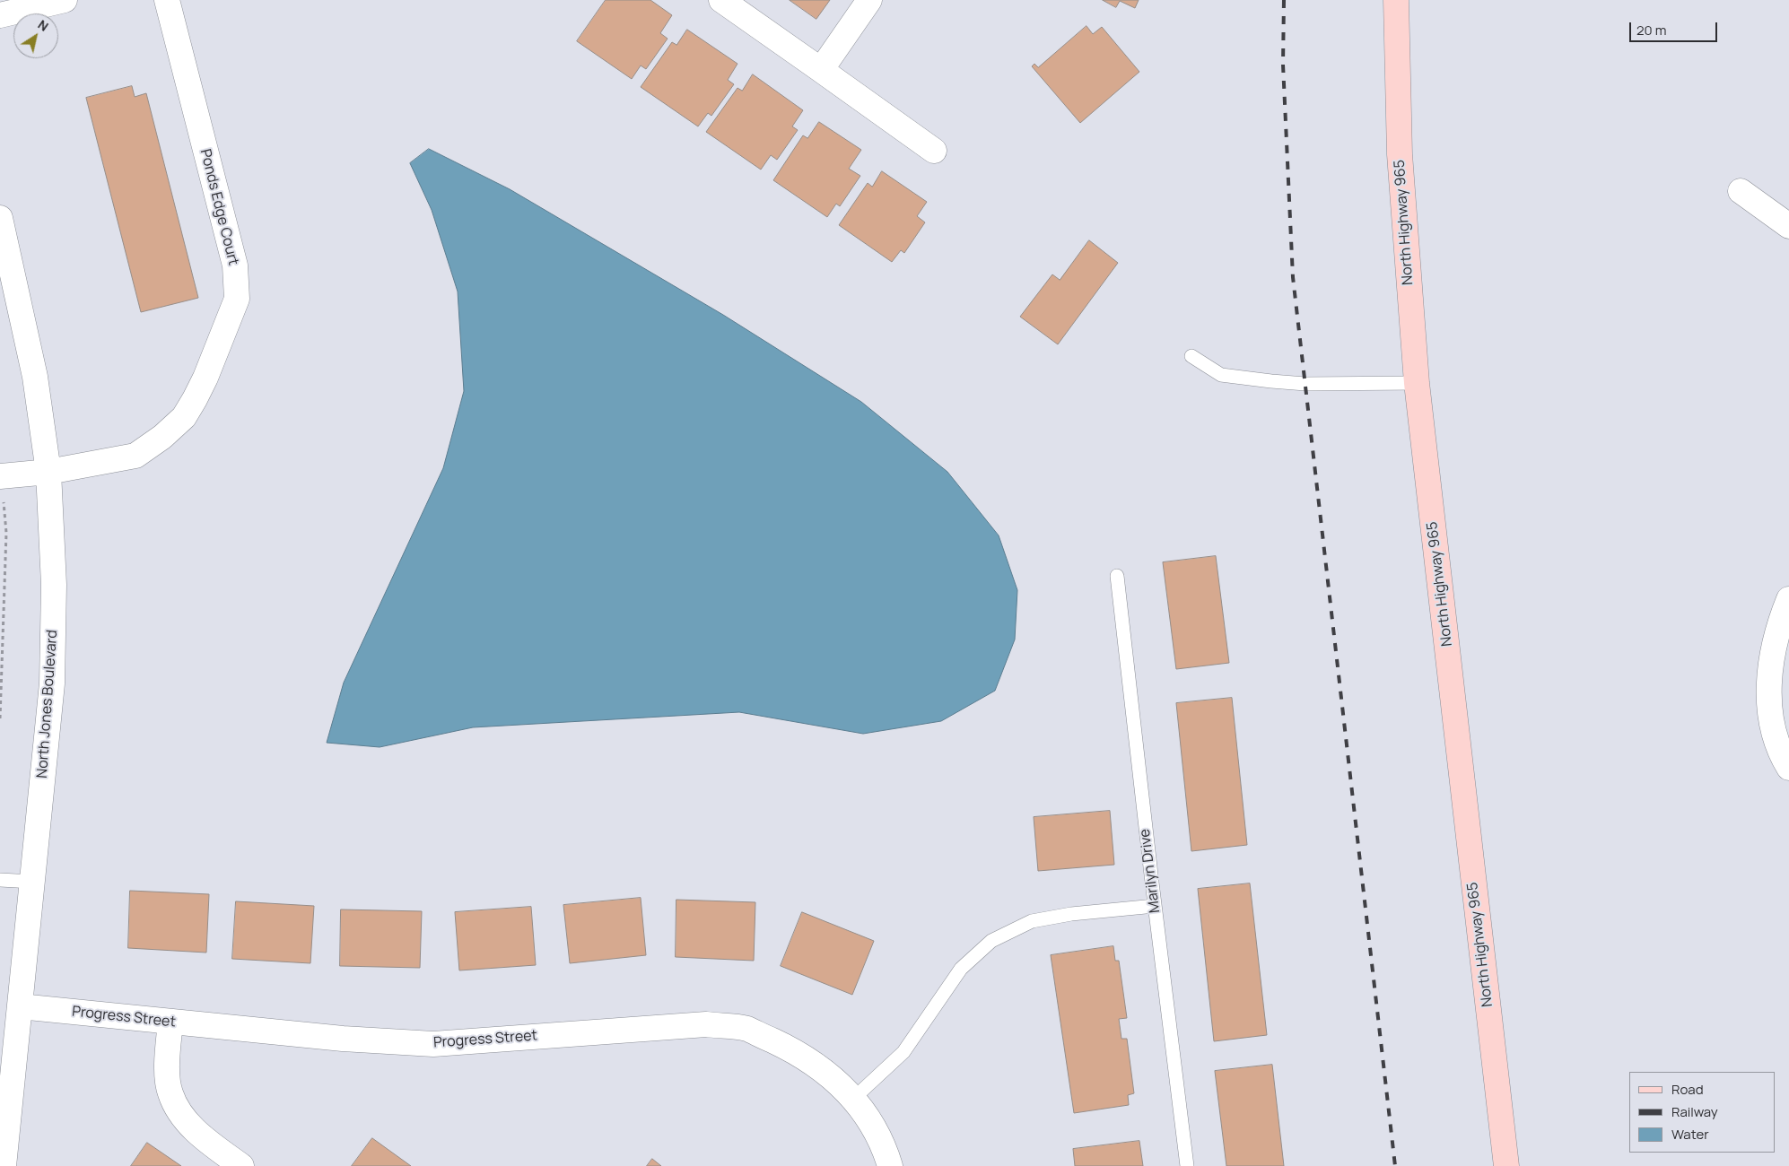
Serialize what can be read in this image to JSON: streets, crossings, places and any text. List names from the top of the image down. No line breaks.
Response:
{"streets":{"street":["Ponds Edge Court","North Highway 965","North Jones Boulevard","Progress Street"],"lane":["Marilyn Drive"]},"crossings":[["Ponds Edge Court","North Jones Boulevard"],["North Jones Boulevard","Progress Street"]],"legend":["Road","Railway","Water"],"scale_bar":"20 m","north":"top right"}
